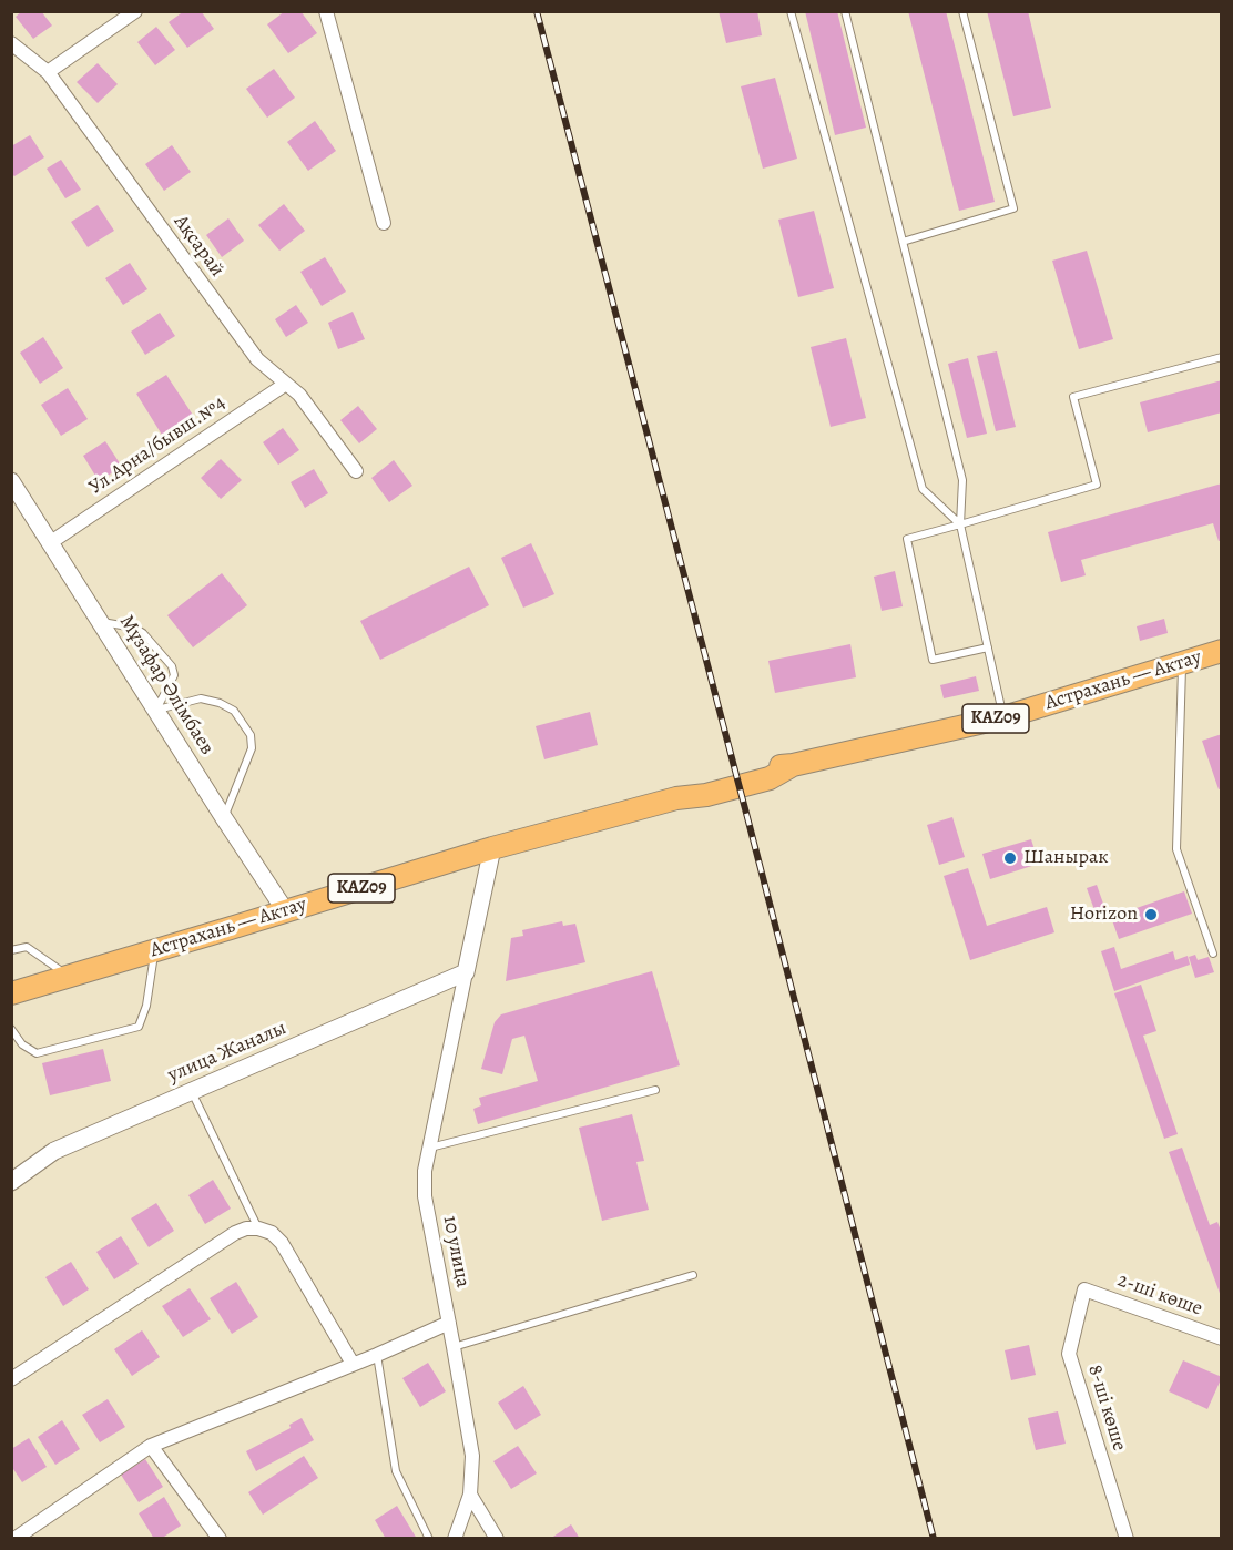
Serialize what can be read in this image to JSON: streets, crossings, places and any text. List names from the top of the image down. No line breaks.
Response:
{"streets":{"highway":["Астрахань — Актау","KAZ09"],"street":["Ақсарай","Ул.Арна/бывш.№4","Мұзафар Әлімбаев","улица Жаналы","10 улица","2-ші көше","8-шi көше"]},"crossings":[["Ақсарай","Ул.Арна/бывш.№4"],["Ул.Арна/бывш.№4","Мұзафар Әлімбаев"],["Астрахань — Актау","Мұзафар Әлімбаев"],["улица Жаналы","10 улица"],["2-ші көше","8-шi көше"]],"places":["Шанырак","Horizon"]}
